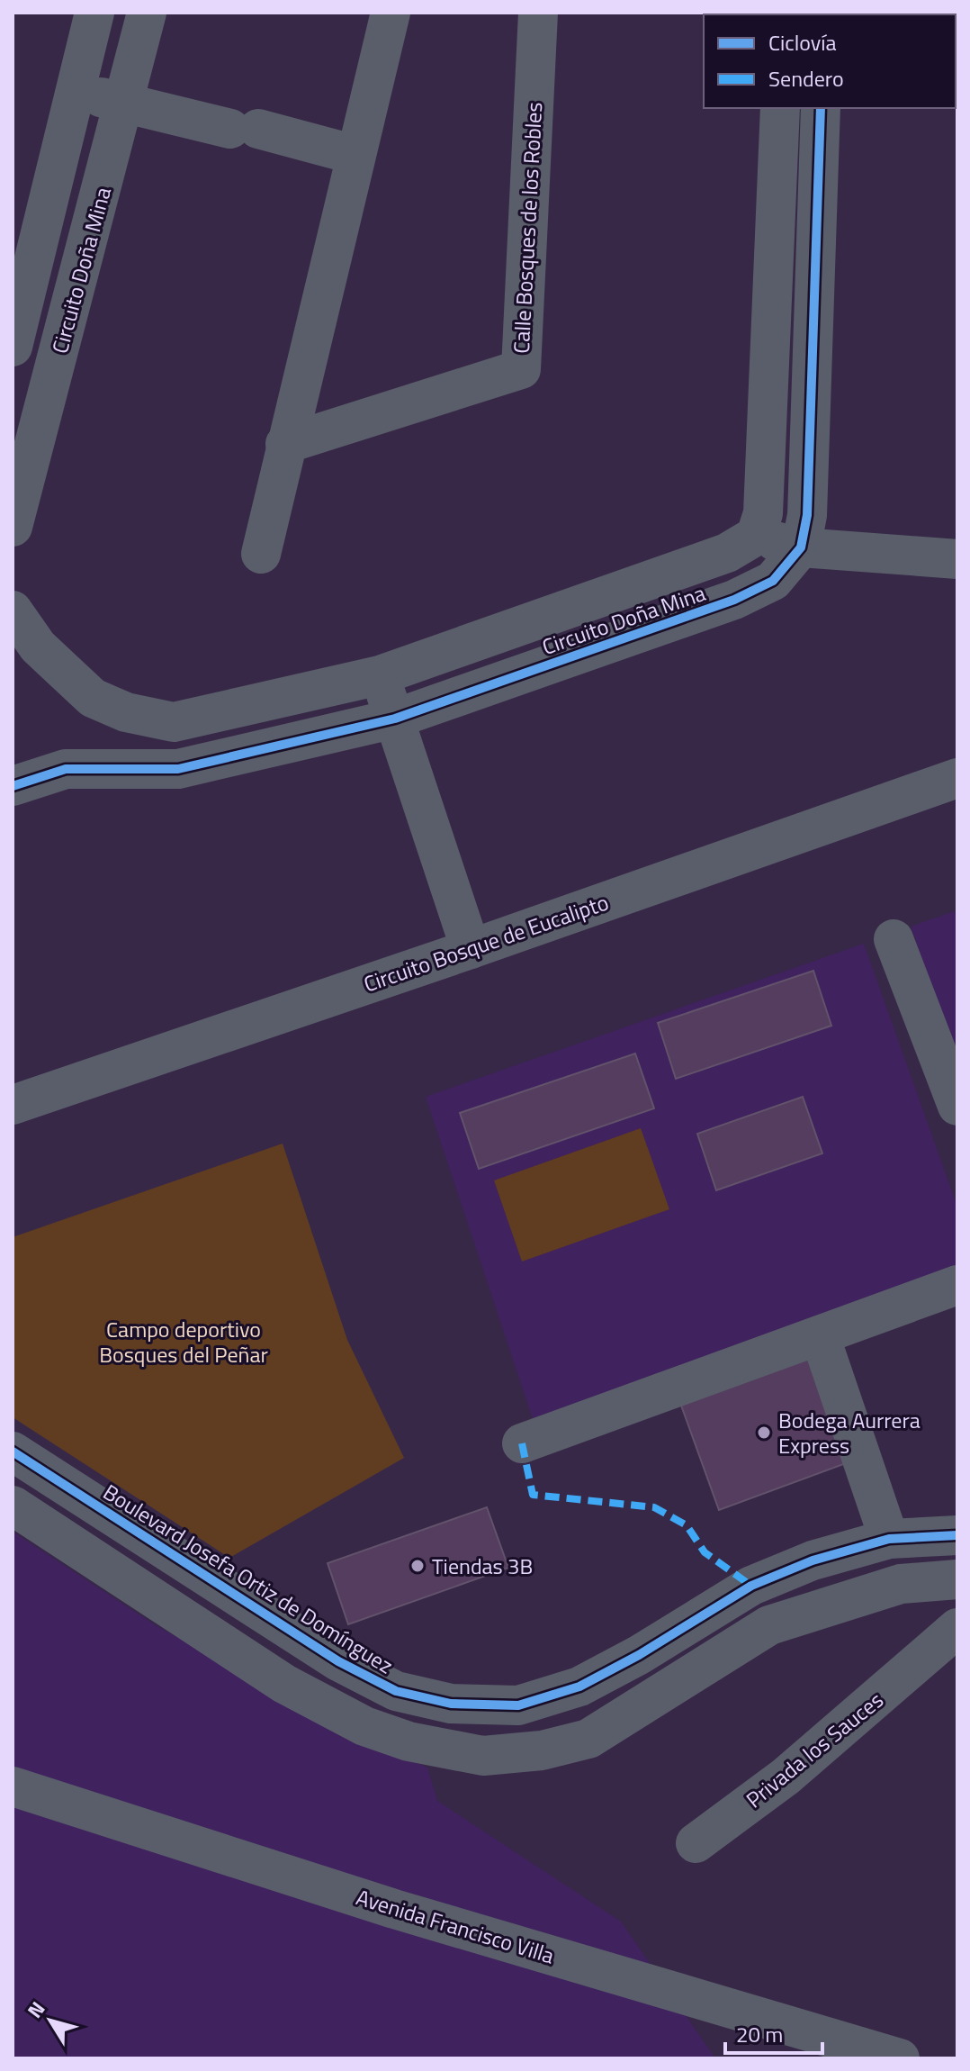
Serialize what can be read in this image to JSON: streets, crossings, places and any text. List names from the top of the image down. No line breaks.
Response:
{"streets":{"street":["Calle Bosques de los Robles","Circuito Doña Mina","Circuito Bosque de Eucalipto","Boulevard Josefa Ortiz de Domínguez","Privada los Sauces","Avenida Francisco Villa"]},"parks":["Campo deportivo Bosques del Peñar"],"places":["Bodega Aurrera Express","Tiendas 3B"],"legend":["Ciclovía","Sendero"],"scale_bar":"20 m","north":"top left"}
